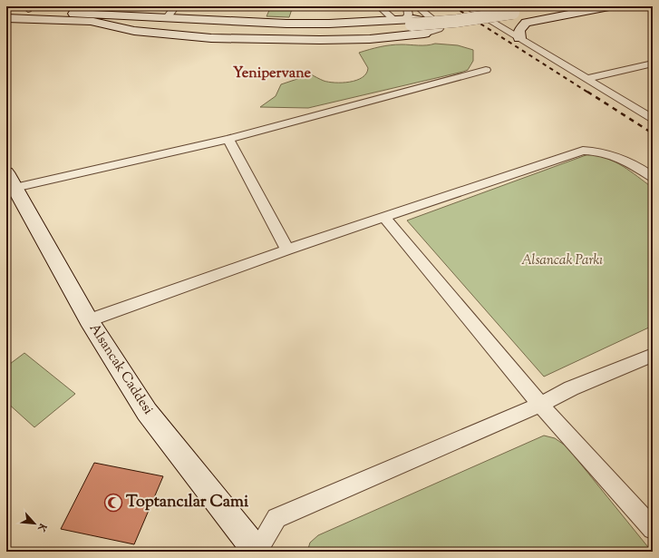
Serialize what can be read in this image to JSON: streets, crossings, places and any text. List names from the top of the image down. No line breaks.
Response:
{"streets":{"street":["Alsancak Caddesi"]},"districts":["Yenipervane"],"parks":["Alsancak Parkı"],"places":{"mosque":["Toptancılar Cami"]},"north":"bottom right"}
